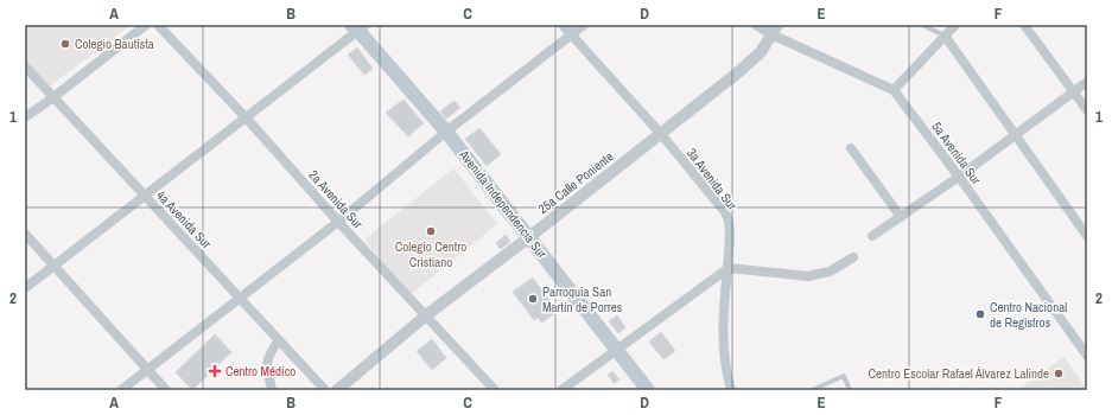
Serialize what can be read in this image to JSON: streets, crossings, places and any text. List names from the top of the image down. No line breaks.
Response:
{"streets":{"main road":["Avenida Independencia Sur"],"street":["5a Avenida Sur","3a Avenida Sur","25a Calle Poniente","2a Avenida Sur","4a Avenida Sur"]},"crossings":[["5a Avenida Sur","25a Calle Poniente"],["3a Avenida Sur","25a Calle Poniente"],["25a Calle Poniente","2a Avenida Sur"],["25a Calle Poniente","Avenida Independencia Sur"]],"places":{"other":["Colegio Bautista","Colegio Centro Cristiano","Parroquia San Martín de Porres","Centro Nacional de Registros","Centro Escolar Rafael Álvarez Lalinde"],"health":["Centro Médico"]},"grid":{"columns":["A","B","C","D","E","F"],"rows":["1","2"]}}
